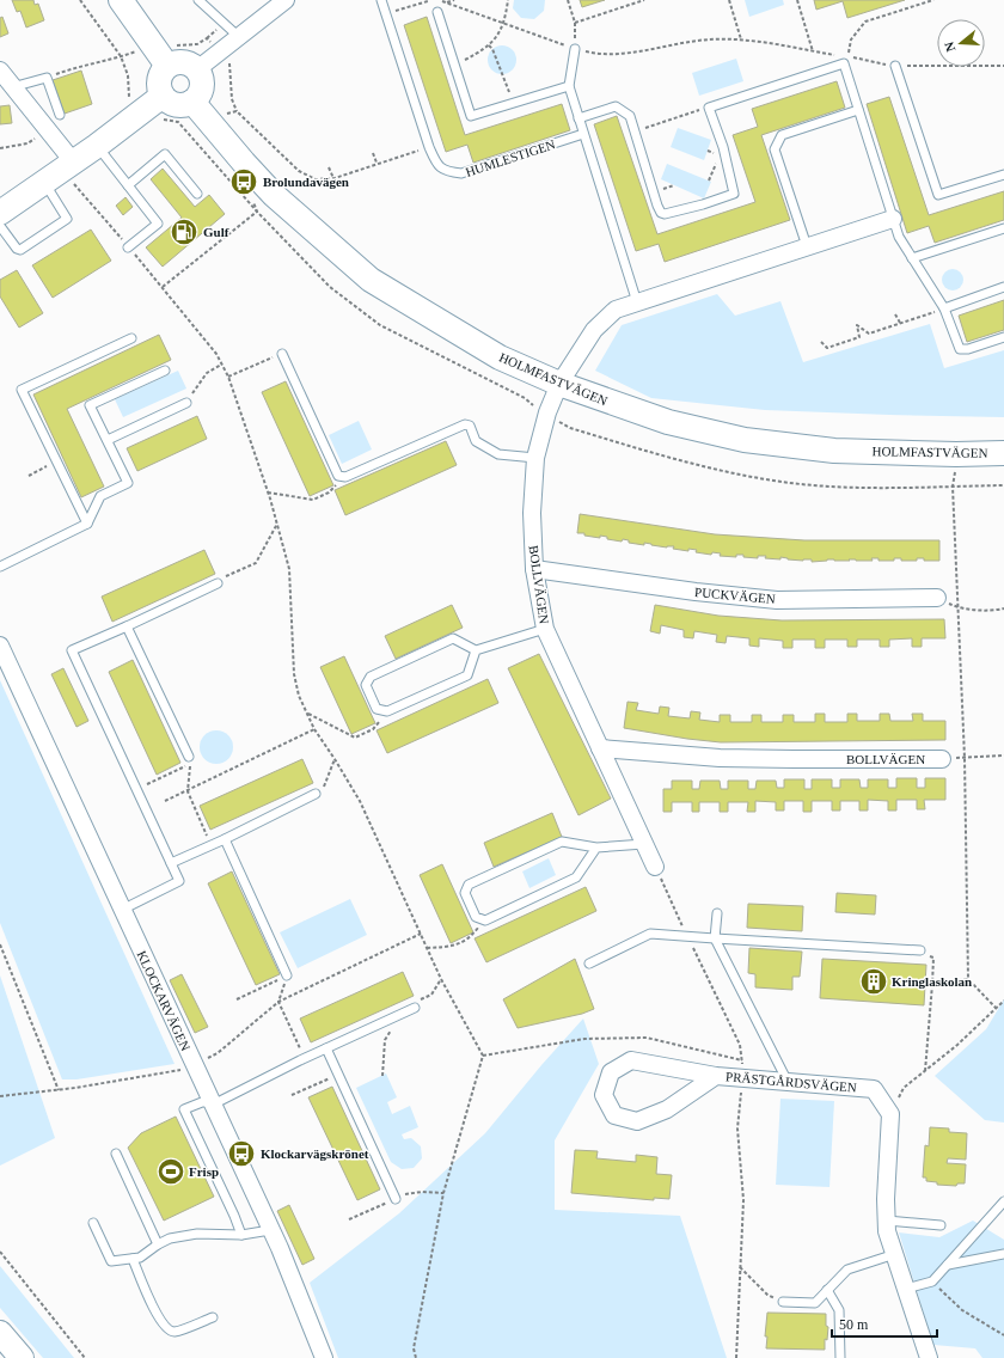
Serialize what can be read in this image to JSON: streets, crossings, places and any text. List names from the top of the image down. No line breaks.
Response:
{"streets":{"street":["HOLMFASTVÄGEN","BOLLVÄGEN","PUCKVÄGEN","KLOCKARVÄGEN","PRÄSTGÅRDSVÄGEN"],"lane":["HUMLESTIGEN"]},"crossings":[["HOLMFASTVÄGEN","BOLLVÄGEN"],["BOLLVÄGEN","PUCKVÄGEN"]],"places":{"bus stop":["Brolundavägen","Klockarvägskrönet"],"fuel station":["Gulf"],"building":["Kringlaskolan"],"sports":["Frisp"]},"scale_bar":"50 m","north":"left"}
